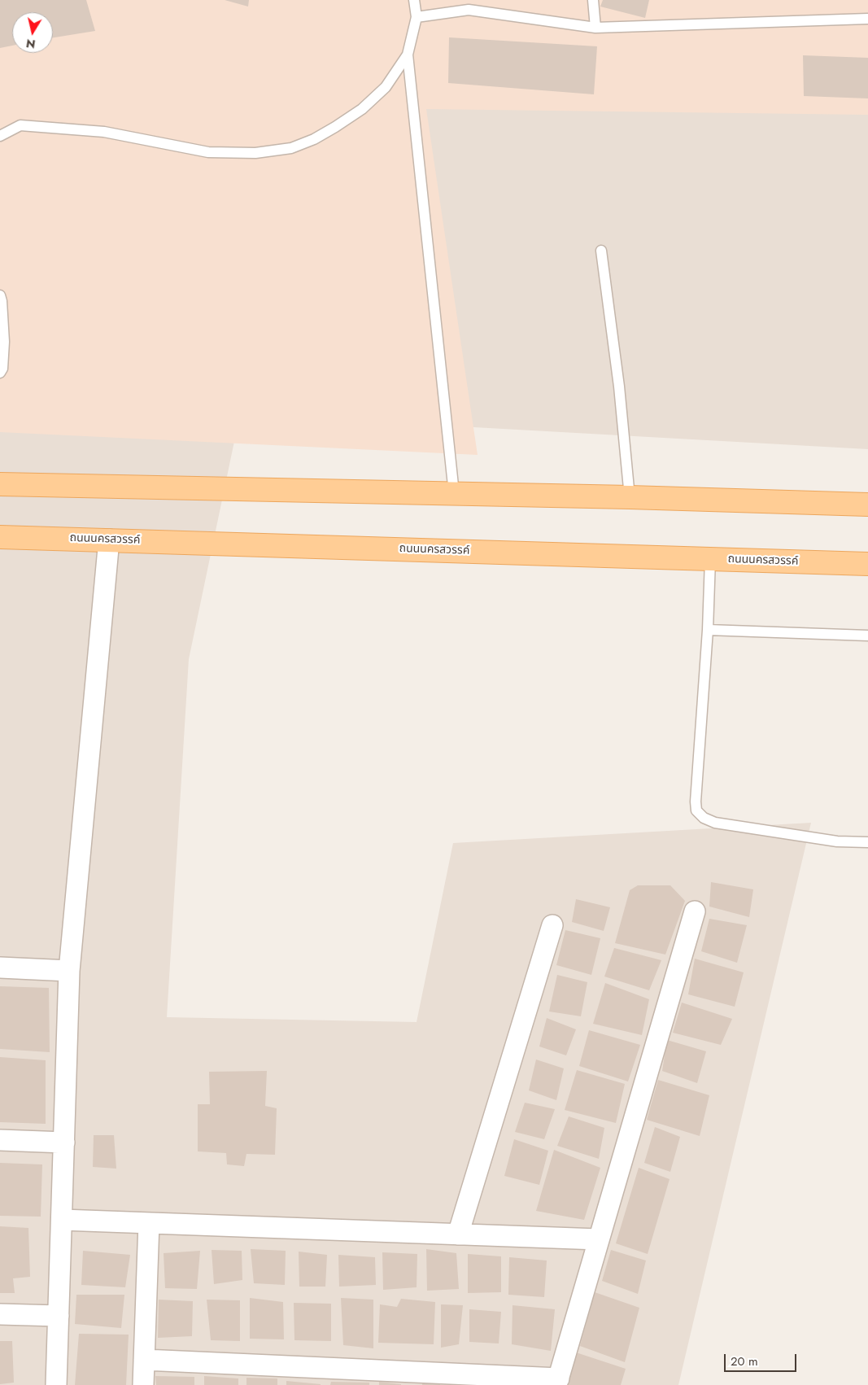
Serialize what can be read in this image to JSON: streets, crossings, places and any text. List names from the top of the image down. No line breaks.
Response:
{"streets":{"main road":["ถนนนครสวรรค์"]},"scale_bar":"20 m","north":"bottom"}
